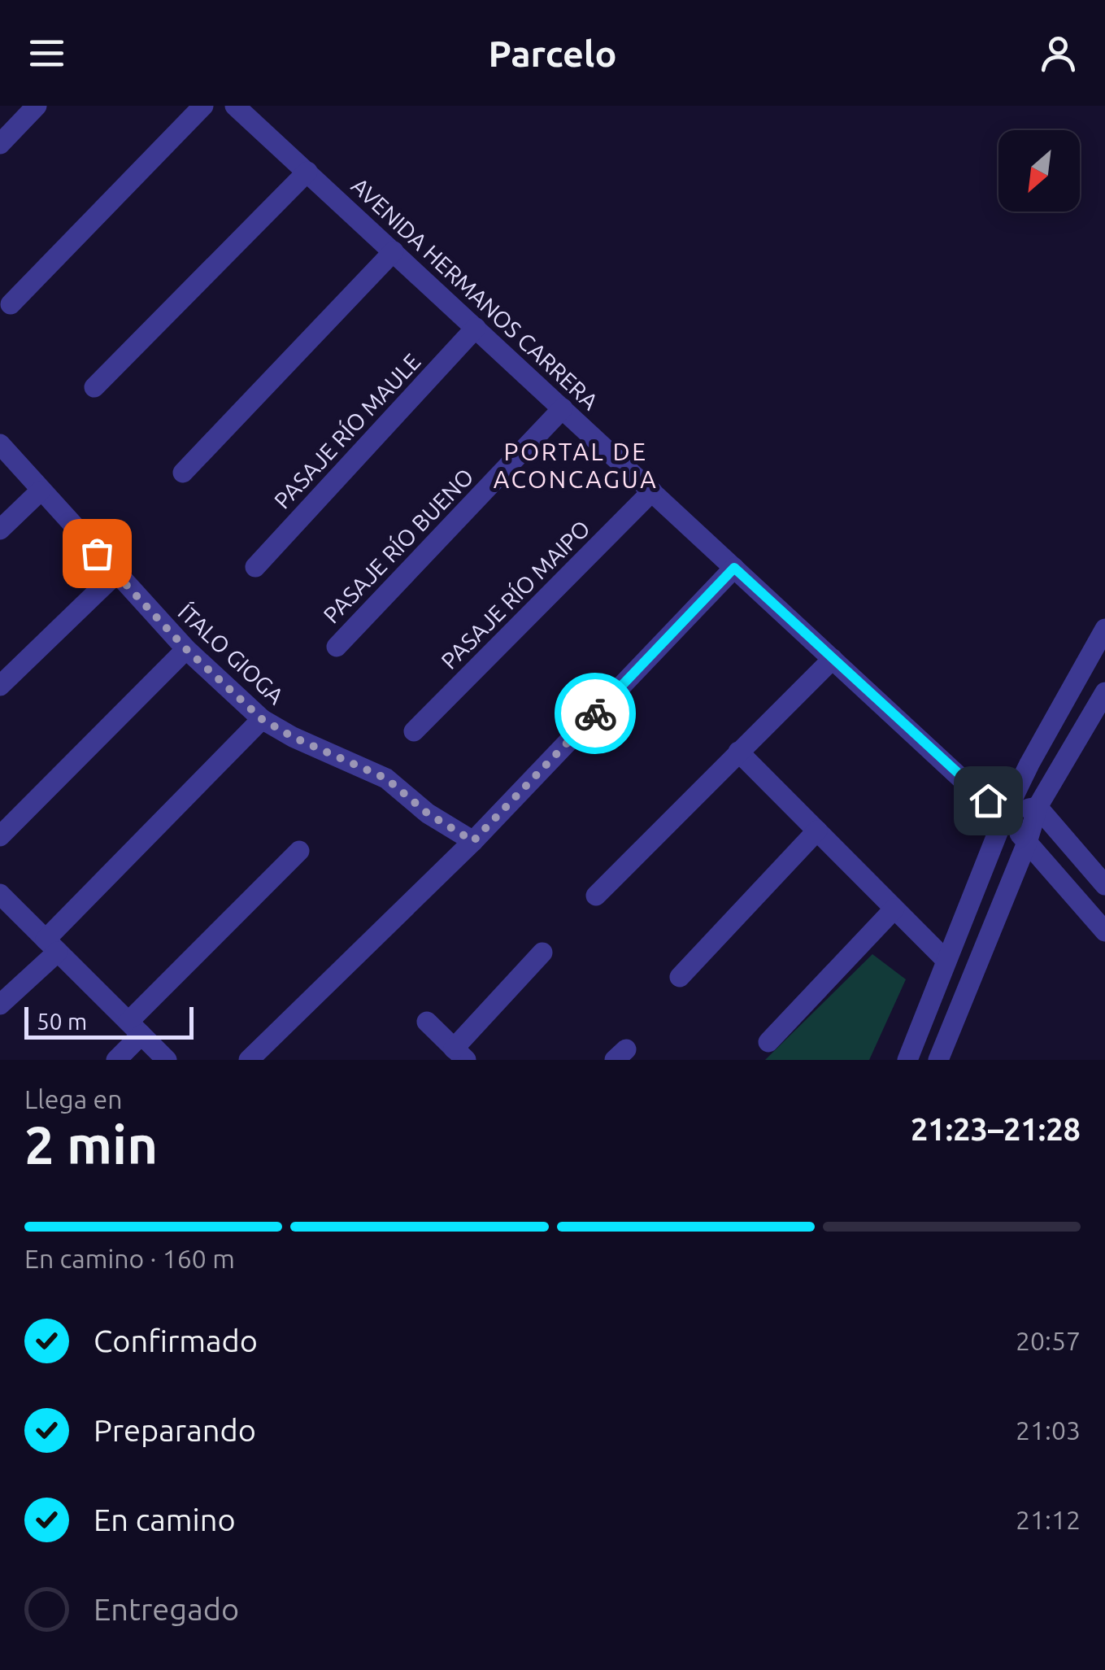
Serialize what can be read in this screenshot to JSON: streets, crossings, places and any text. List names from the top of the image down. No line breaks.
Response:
{"streets":{"street":["AVENIDA HERMANOS CARRERA","PASAJE RÍO MAULE","PASAJE RÍO BUENO","PASAJE RÍO MAIPO","ÍTALO GIOGA"]},"crossings":[["AVENIDA HERMANOS CARRERA","PASAJE RÍO MAULE"],["AVENIDA HERMANOS CARRERA","PASAJE RÍO BUENO"],["AVENIDA HERMANOS CARRERA","PASAJE RÍO MAIPO"]],"districts":["PORTAL DE ACONCAGUA"],"scale_bar":"50 m","north":"bottom left","page":{"header":"Parcelo","scale":"50 m","heading":["2 min","Llega en","21:23–21:28"],"bar":"En camino · 160 m","list":[["Confirmado","20:57"],["Preparando","21:03"],["En camino","21:12"],"Entregado"]}}
